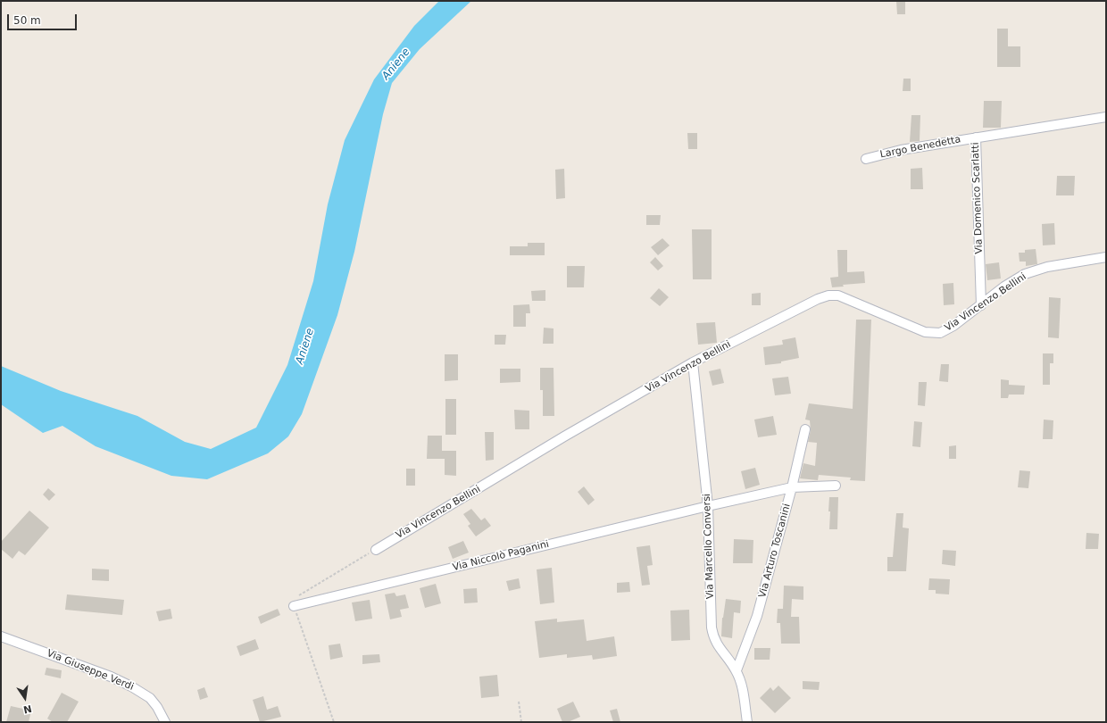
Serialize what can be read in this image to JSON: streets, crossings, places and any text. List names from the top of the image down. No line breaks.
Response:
{"streets":{"street":["Largo Benedetta","Via Domenico Scarlatti","Via Vincenzo Bellini","Via Marcello Conversi","Via Arturo Toscanini","Via Niccolò Paganini","Via Giuseppe Verdi"]},"crossings":[["Largo Benedetta","Via Domenico Scarlatti"],["Via Domenico Scarlatti","Via Vincenzo Bellini"],["Via Vincenzo Bellini","Via Marcello Conversi"],["Via Marcello Conversi","Via Arturo Toscanini"],["Via Marcello Conversi","Via Niccolò Paganini"],["Via Arturo Toscanini","Via Niccolò Paganini"]],"water":["Aniene"],"scale_bar":"50 m","north":"bottom"}
